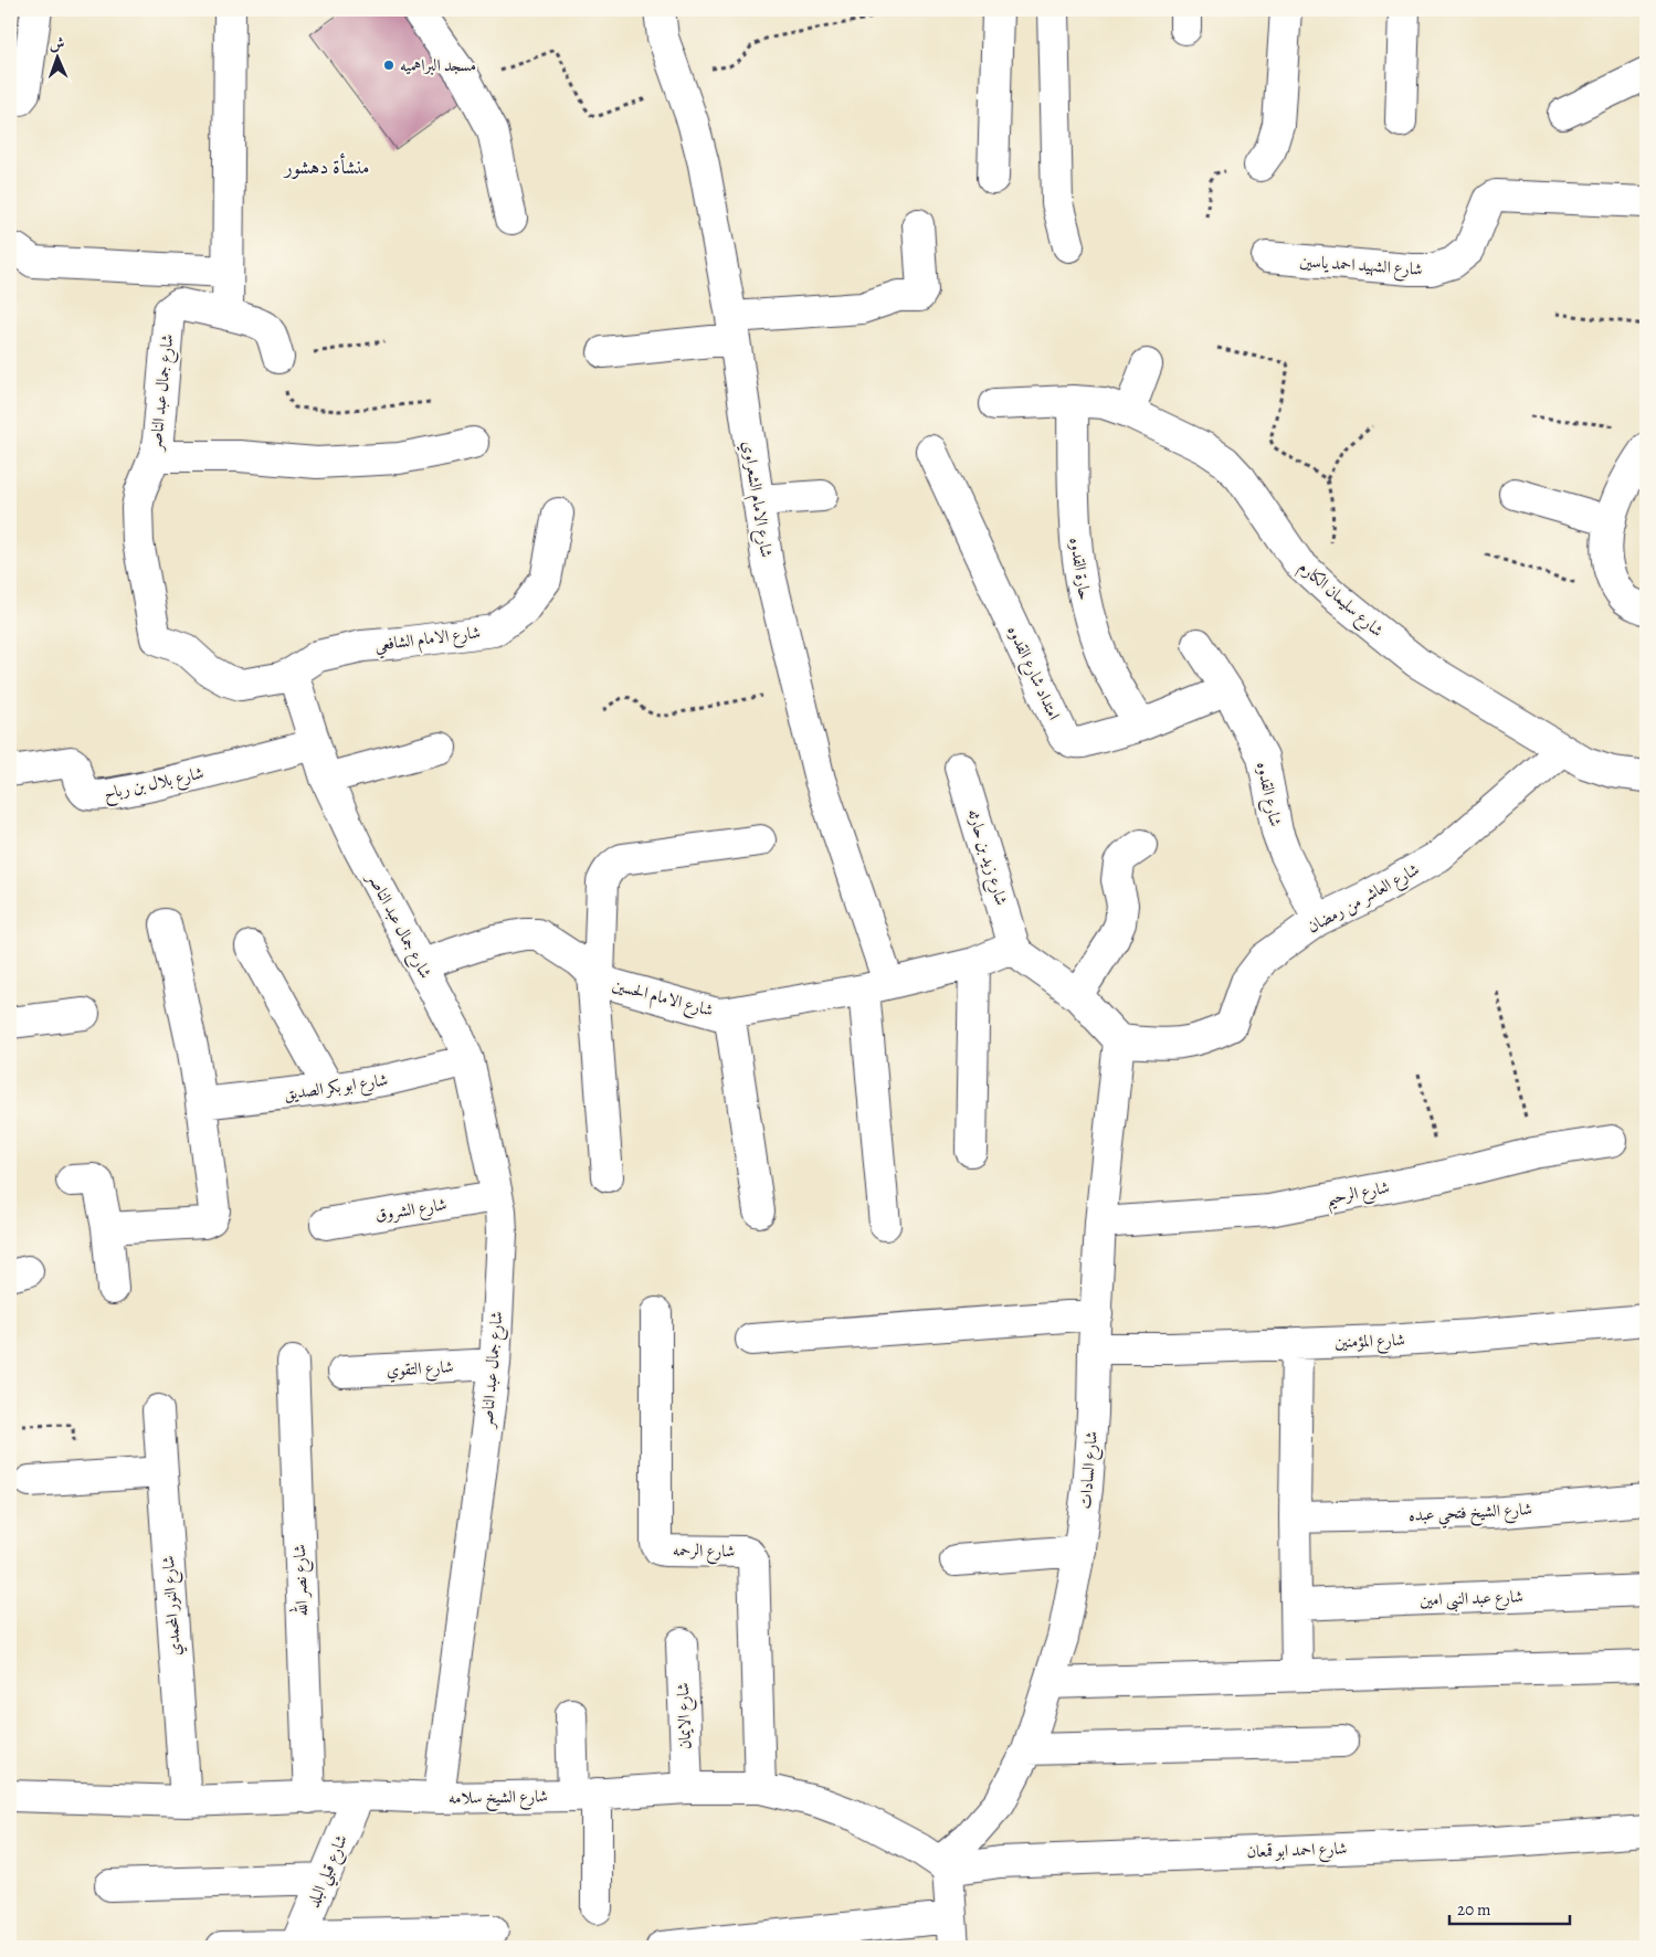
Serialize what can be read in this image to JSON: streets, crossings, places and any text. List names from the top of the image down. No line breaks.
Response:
{"streets":{"street":["شارع الشهيد احمد ياسين","شارع جمال عبد الناصر","شارع الامام الشعراوي","حارة القدوه","شارع سليمان الكارم","شارع الامام الشافعي","امتداد شارع القدوه","شارع بلال بن رباح","شارع القدوه","شارع زيد بن حارثه","شارع العاشر من رمضان","شارع الامام الحسين","شارع ابو بكر الصديق","شارع الرحيم","شارع الشروق","شارع المؤمنين","شارع التقوي","شارع السادات","شارع الشيخ فتحي عبده","شارع الرحمه","شارع نصر الله","شارع عبد النبى امين","شارع النور المحمدي","شارع الايمان","شارع الشيخ سلامه","شارع احمد ابو قمعان","شارع قبلي البلد"]},"crossings":[["شارع جمال عبد الناصر","شارع الامام الشافعي"],["شارع جمال عبد الناصر","شارع بلال بن رباح"],["شارع جمال عبد الناصر","شارع الامام الحسين"],["شارع جمال عبد الناصر","شارع ابو بكر الصديق"],["شارع جمال عبد الناصر","شارع الشروق"],["شارع جمال عبد الناصر","شارع التقوي"],["شارع جمال عبد الناصر","شارع الشيخ سلامه"],["شارع الامام الشعراوي","شارع الامام الحسين"],["حارة القدوه","شارع سليمان الكارم"],["حارة القدوه","امتداد شارع القدوه"],["شارع سليمان الكارم","شارع العاشر من رمضان"],["امتداد شارع القدوه","شارع القدوه"],["شارع القدوه","شارع العاشر من رمضان"],["شارع زيد بن حارثه","شارع الامام الحسين"],["شارع العاشر من رمضان","شارع السادات"],["شارع الرحيم","شارع السادات"],["شارع المؤمنين","شارع السادات"],["شارع السادات","شارع الشيخ سلامه"],["شارع السادات","شارع احمد ابو قمعان"],["شارع الرحمه","شارع الشيخ سلامه"],["شارع نصر الله","شارع الشيخ سلامه"],["شارع النور المحمدي","شارع الشيخ سلامه"],["شارع الايمان","شارع الشيخ سلامه"],["شارع الشيخ سلامه","شارع احمد ابو قمعان"],["شارع الشيخ سلامه","شارع قبلي البلد"]],"districts":["منشأة دهشور"],"places":["مسجد البراهميه"],"scale_bar":"20 m","north":"top"}
